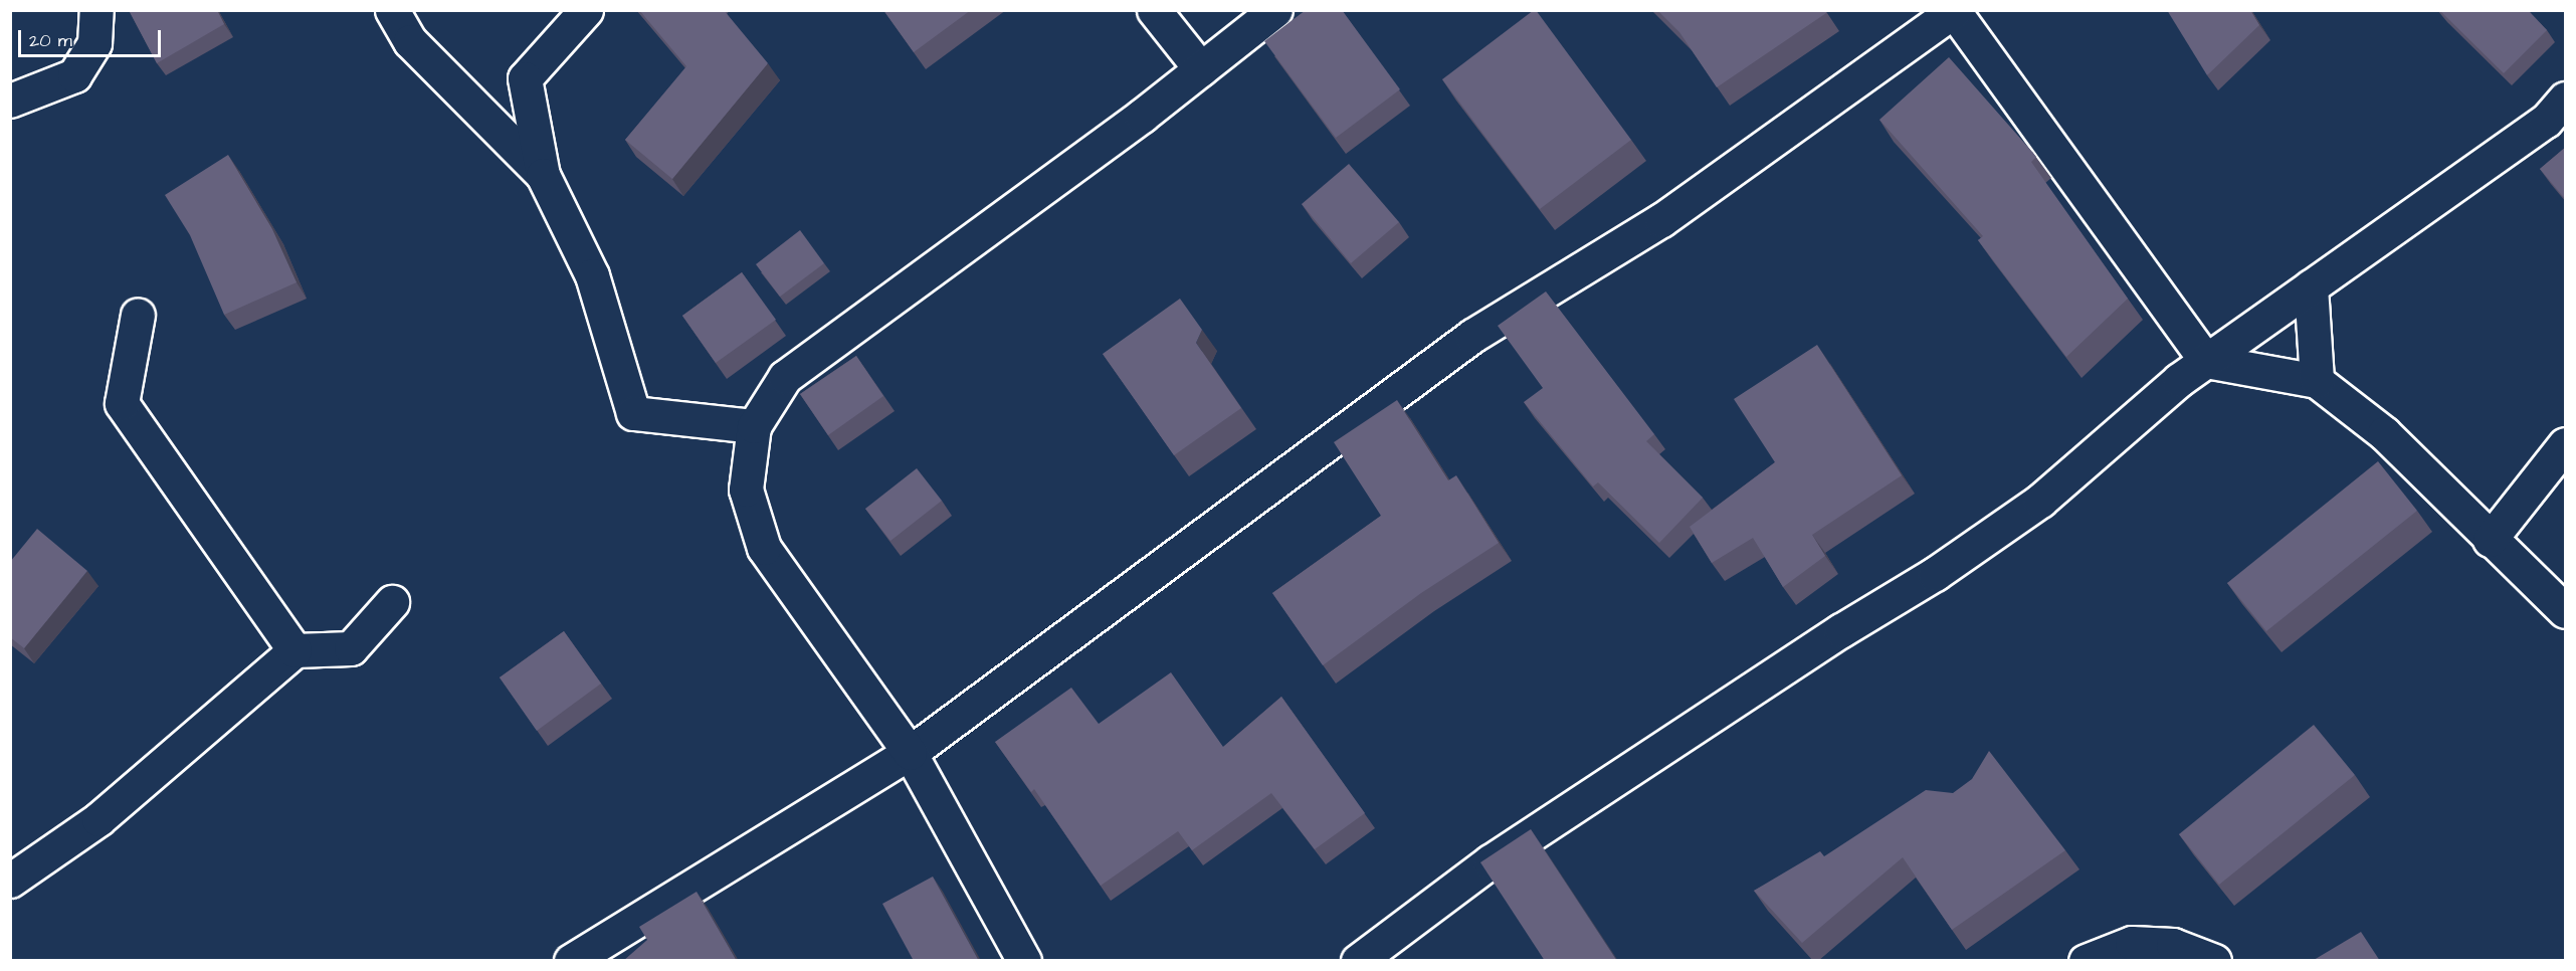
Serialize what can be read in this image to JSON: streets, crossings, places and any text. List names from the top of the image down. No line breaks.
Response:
{"scale_bar":"20 m"}
